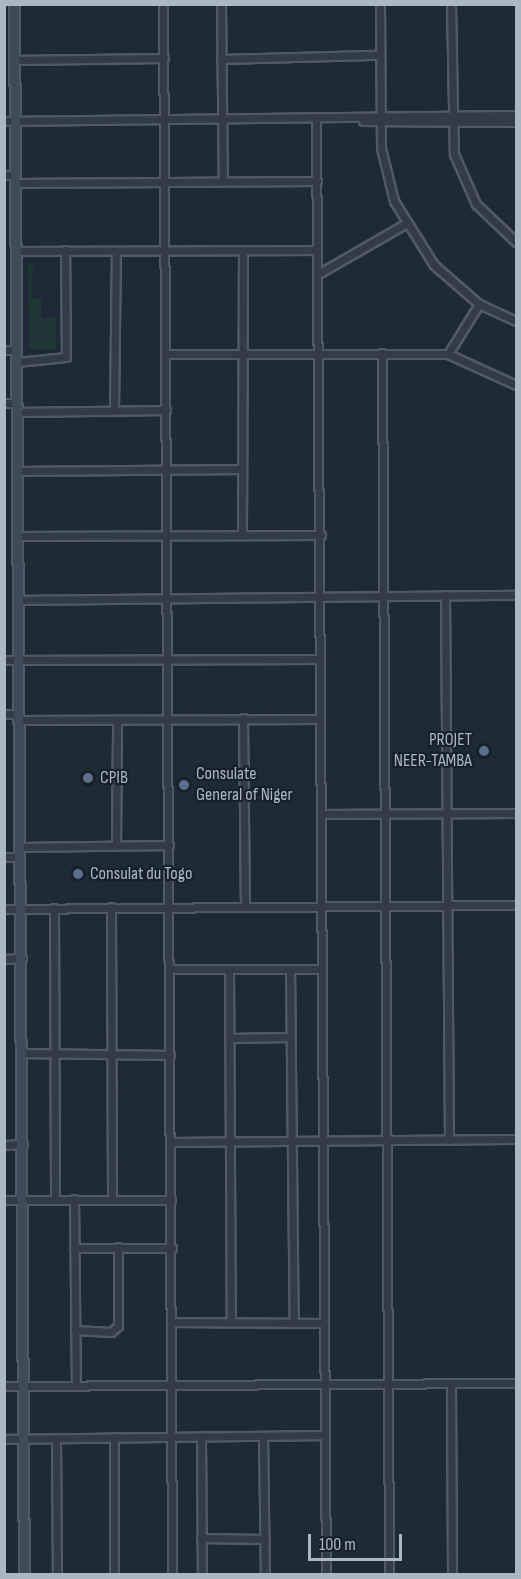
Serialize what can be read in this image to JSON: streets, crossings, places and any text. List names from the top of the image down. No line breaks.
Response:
{"places":["PROJET NEER-TAMBA","CPIB","Consulate General of Niger","Consulat du Togo"],"scale_bar":"100 m"}
